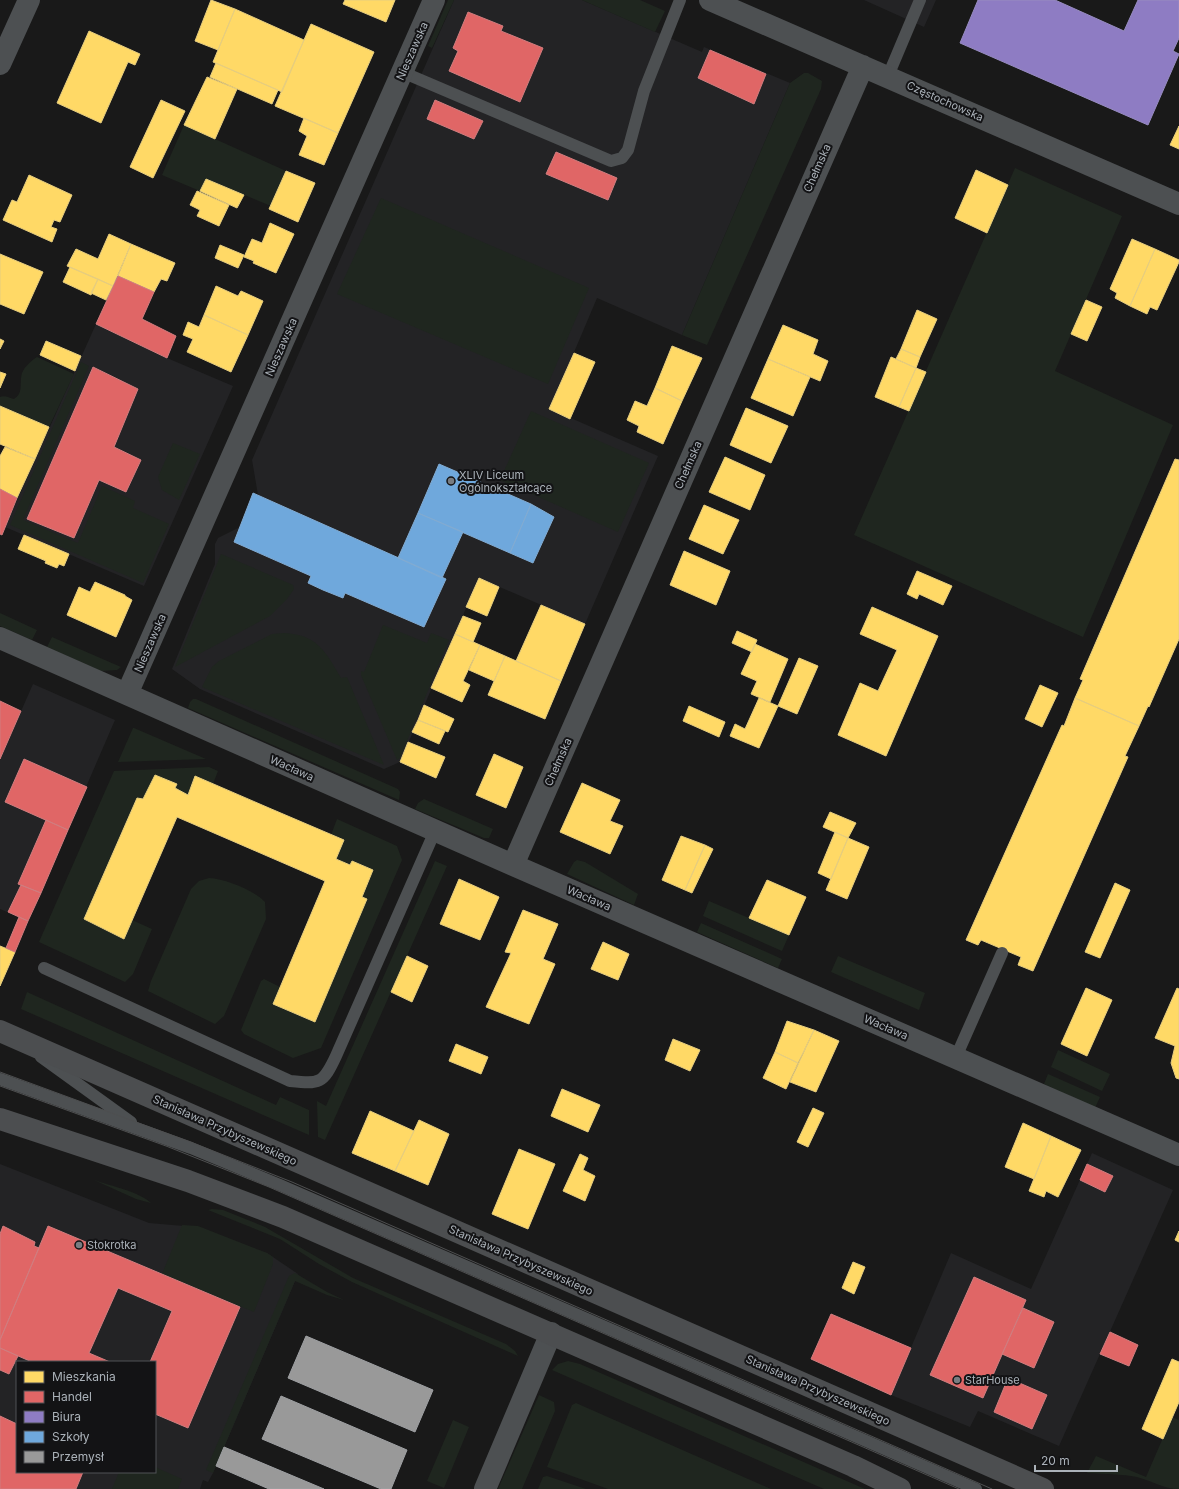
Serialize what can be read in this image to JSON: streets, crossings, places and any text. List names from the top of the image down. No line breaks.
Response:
{"streets":{"main road":["Stanisława Przybyszewskiego"],"street":["Nieszawska","Częstochowska","Chełmska","Wacława"]},"crossings":[["Nieszawska","Wacława"],["Częstochowska","Chełmska"],["Chełmska","Wacława"]],"places":["XLIV Liceum Ogólnokształcące","Stokrotka","StarHouse"],"legend":["Mieszkania","Handel","Biura","Szkoły","Przemysł"],"scale_bar":"20 m"}
